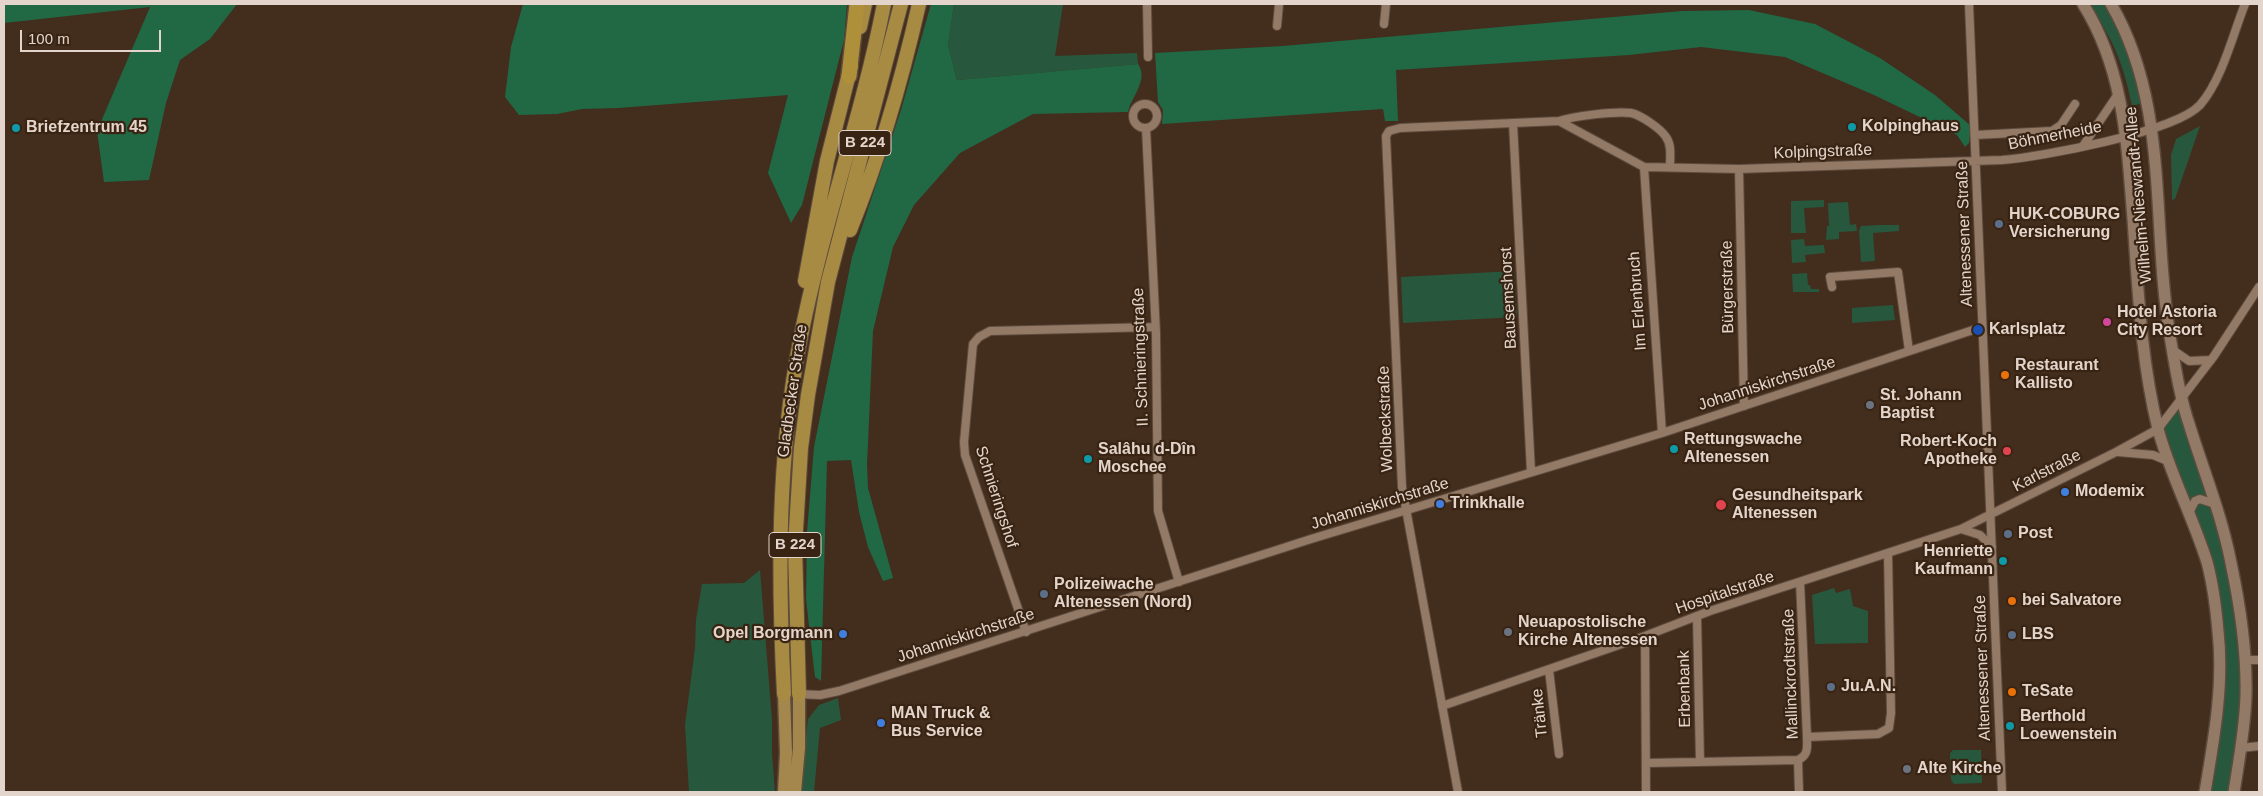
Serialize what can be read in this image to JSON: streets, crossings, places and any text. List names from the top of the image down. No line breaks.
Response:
{"streets":{"highway":["B 224","Gladbecker Straße"],"main road":["Wilhelm-Nieswandt-Allee"],"street":["Böhmerheide","Kolpingstraße","Altenessener Straße","Bürgerstraße","Bausemshorst","Im Erlenbruch","II. Schnieringstraße","Johanniskirchstraße","Wolbeckstraße","Karlstraße","Schnieringshof","Hospitalstraße","Mallinckrodtstraße","Erbenbank","Tränke"]},"crossings":[["Böhmerheide","Kolpingstraße"],["Böhmerheide","Wilhelm-Nieswandt-Allee"],["Böhmerheide","Altenessener Straße"],["Kolpingstraße","Altenessener Straße"],["Kolpingstraße","Bürgerstraße"],["Kolpingstraße","Im Erlenbruch"],["Wilhelm-Nieswandt-Allee","Karlstraße"],["Altenessener Straße","Johanniskirchstraße"],["Altenessener Straße","Karlstraße"],["Altenessener Straße","Hospitalstraße"],["Bürgerstraße","Johanniskirchstraße"],["Bausemshorst","Johanniskirchstraße"],["Bausemshorst","Wolbeckstraße"],["Im Erlenbruch","Johanniskirchstraße"],["II. Schnieringstraße","Johanniskirchstraße"],["II. Schnieringstraße","Schnieringshof"],["Johanniskirchstraße","Gladbecker Straße"],["Johanniskirchstraße","Wolbeckstraße"],["Johanniskirchstraße","Schnieringshof"],["Wolbeckstraße","Hospitalstraße"],["Karlstraße","Hospitalstraße"],["Hospitalstraße","Mallinckrodtstraße"],["Hospitalstraße","Erbenbank"],["Hospitalstraße","Tränke"],["Mallinckrodtstraße","Erbenbank"]],"places":["Kolpinghaus","Briefzentrum 45","HUK-COBURG Versicherung","Hotel Astoria City Resort","Karlsplatz","Restaurant Kallisto","St. Johann Baptist","Rettungswache Altenessen","Robert-Koch Apotheke","Salâhu d-Dîn Moschee","Modemix","Trinkhalle","Gesundheitspark Altenessen","Post","Henriette Kaufmann","Polizeiwache Altenessen (Nord)","bei Salvatore","Neuapostolische Kirche Altenessen","Opel Borgmann","LBS","Ju.A.N.","TeSate","MAN Truck & Bus Service","Berthold Loewenstein","Alte Kirche"],"scale_bar":"100 m"}
